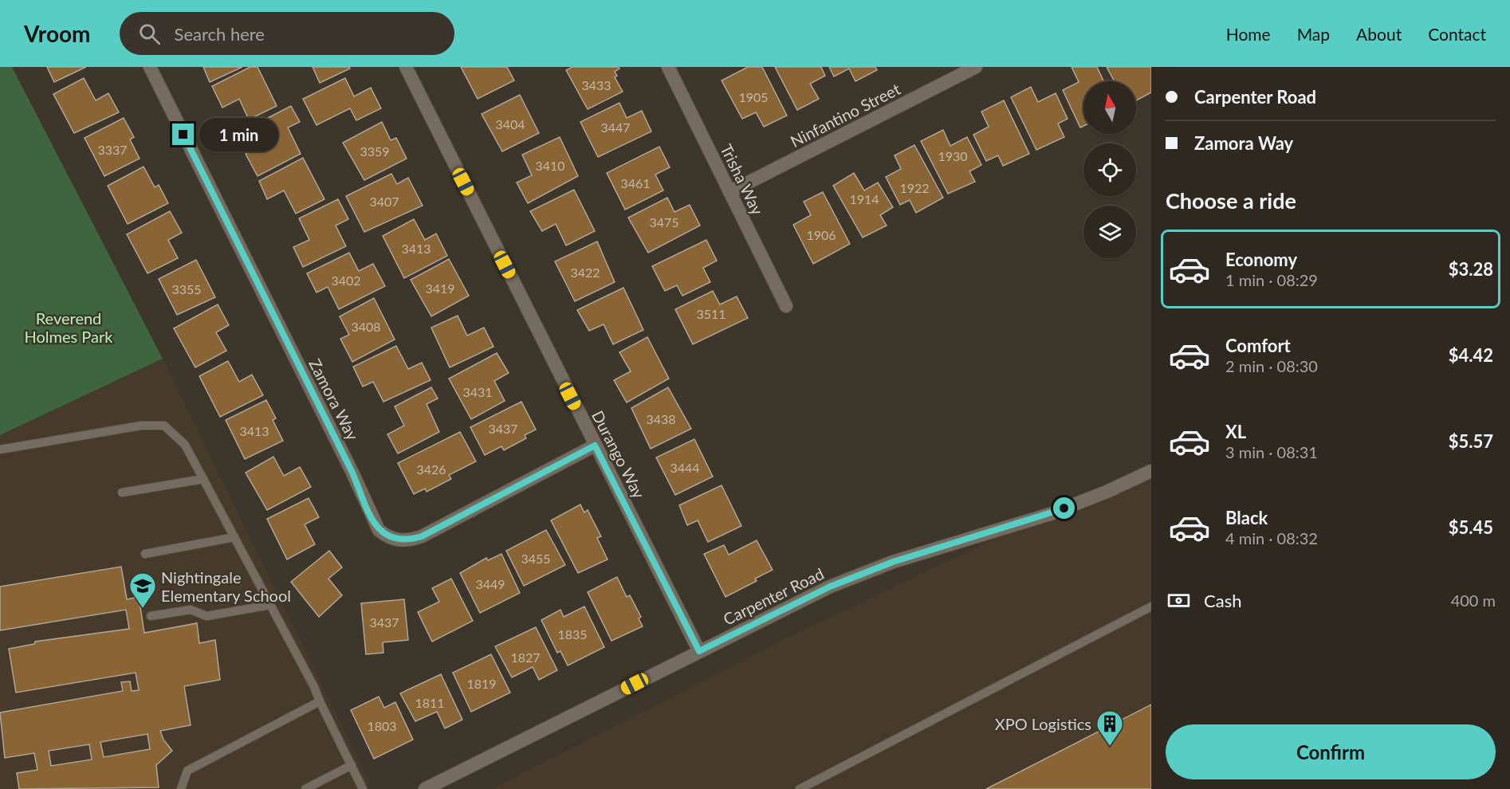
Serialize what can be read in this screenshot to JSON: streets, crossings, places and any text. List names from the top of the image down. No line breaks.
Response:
{"streets":{"street":["Ninfantino Street","Trisha Way","Zamora Way","Durango Way","Carpenter Road"]},"crossings":[["Ninfantino Street","Trisha Way"],["Zamora Way","Durango Way"],["Durango Way","Carpenter Road"]],"parks":["Reverend Holmes Park"],"places":{"school or university":["Nightingale Elementary School"],"building":["XPO Logistics"]},"house_numbers":["3433","1905","3404","3447","3337","3359","1930","3410","3461","1922","1914","3407","3475","1906","3413","3422","3402","3419","3355","3511","3408","3431","3438","3437","3413","3444","3426","3455","3449","3437","1835","1827","1819","1811","1803"],"north":"top","page":{"header":"Vroom","search":"Search here","nav":["Home","Map","About","Contact"],"banner":["Carpenter Road","Zamora Way"],"bubble":"1 min","heading":"Choose a ride","list":[{"name":"Economy","note":"1 min · 08:29","value":"$3.28"},{"name":"Comfort","note":"2 min · 08:30","value":"$4.42"},{"name":"XL","note":"3 min · 08:31","value":"$5.57"},{"name":"Black","note":"4 min · 08:32","value":"$5.45"}],"pay":["Cash","400 m"],"buttons":"Confirm"}}
